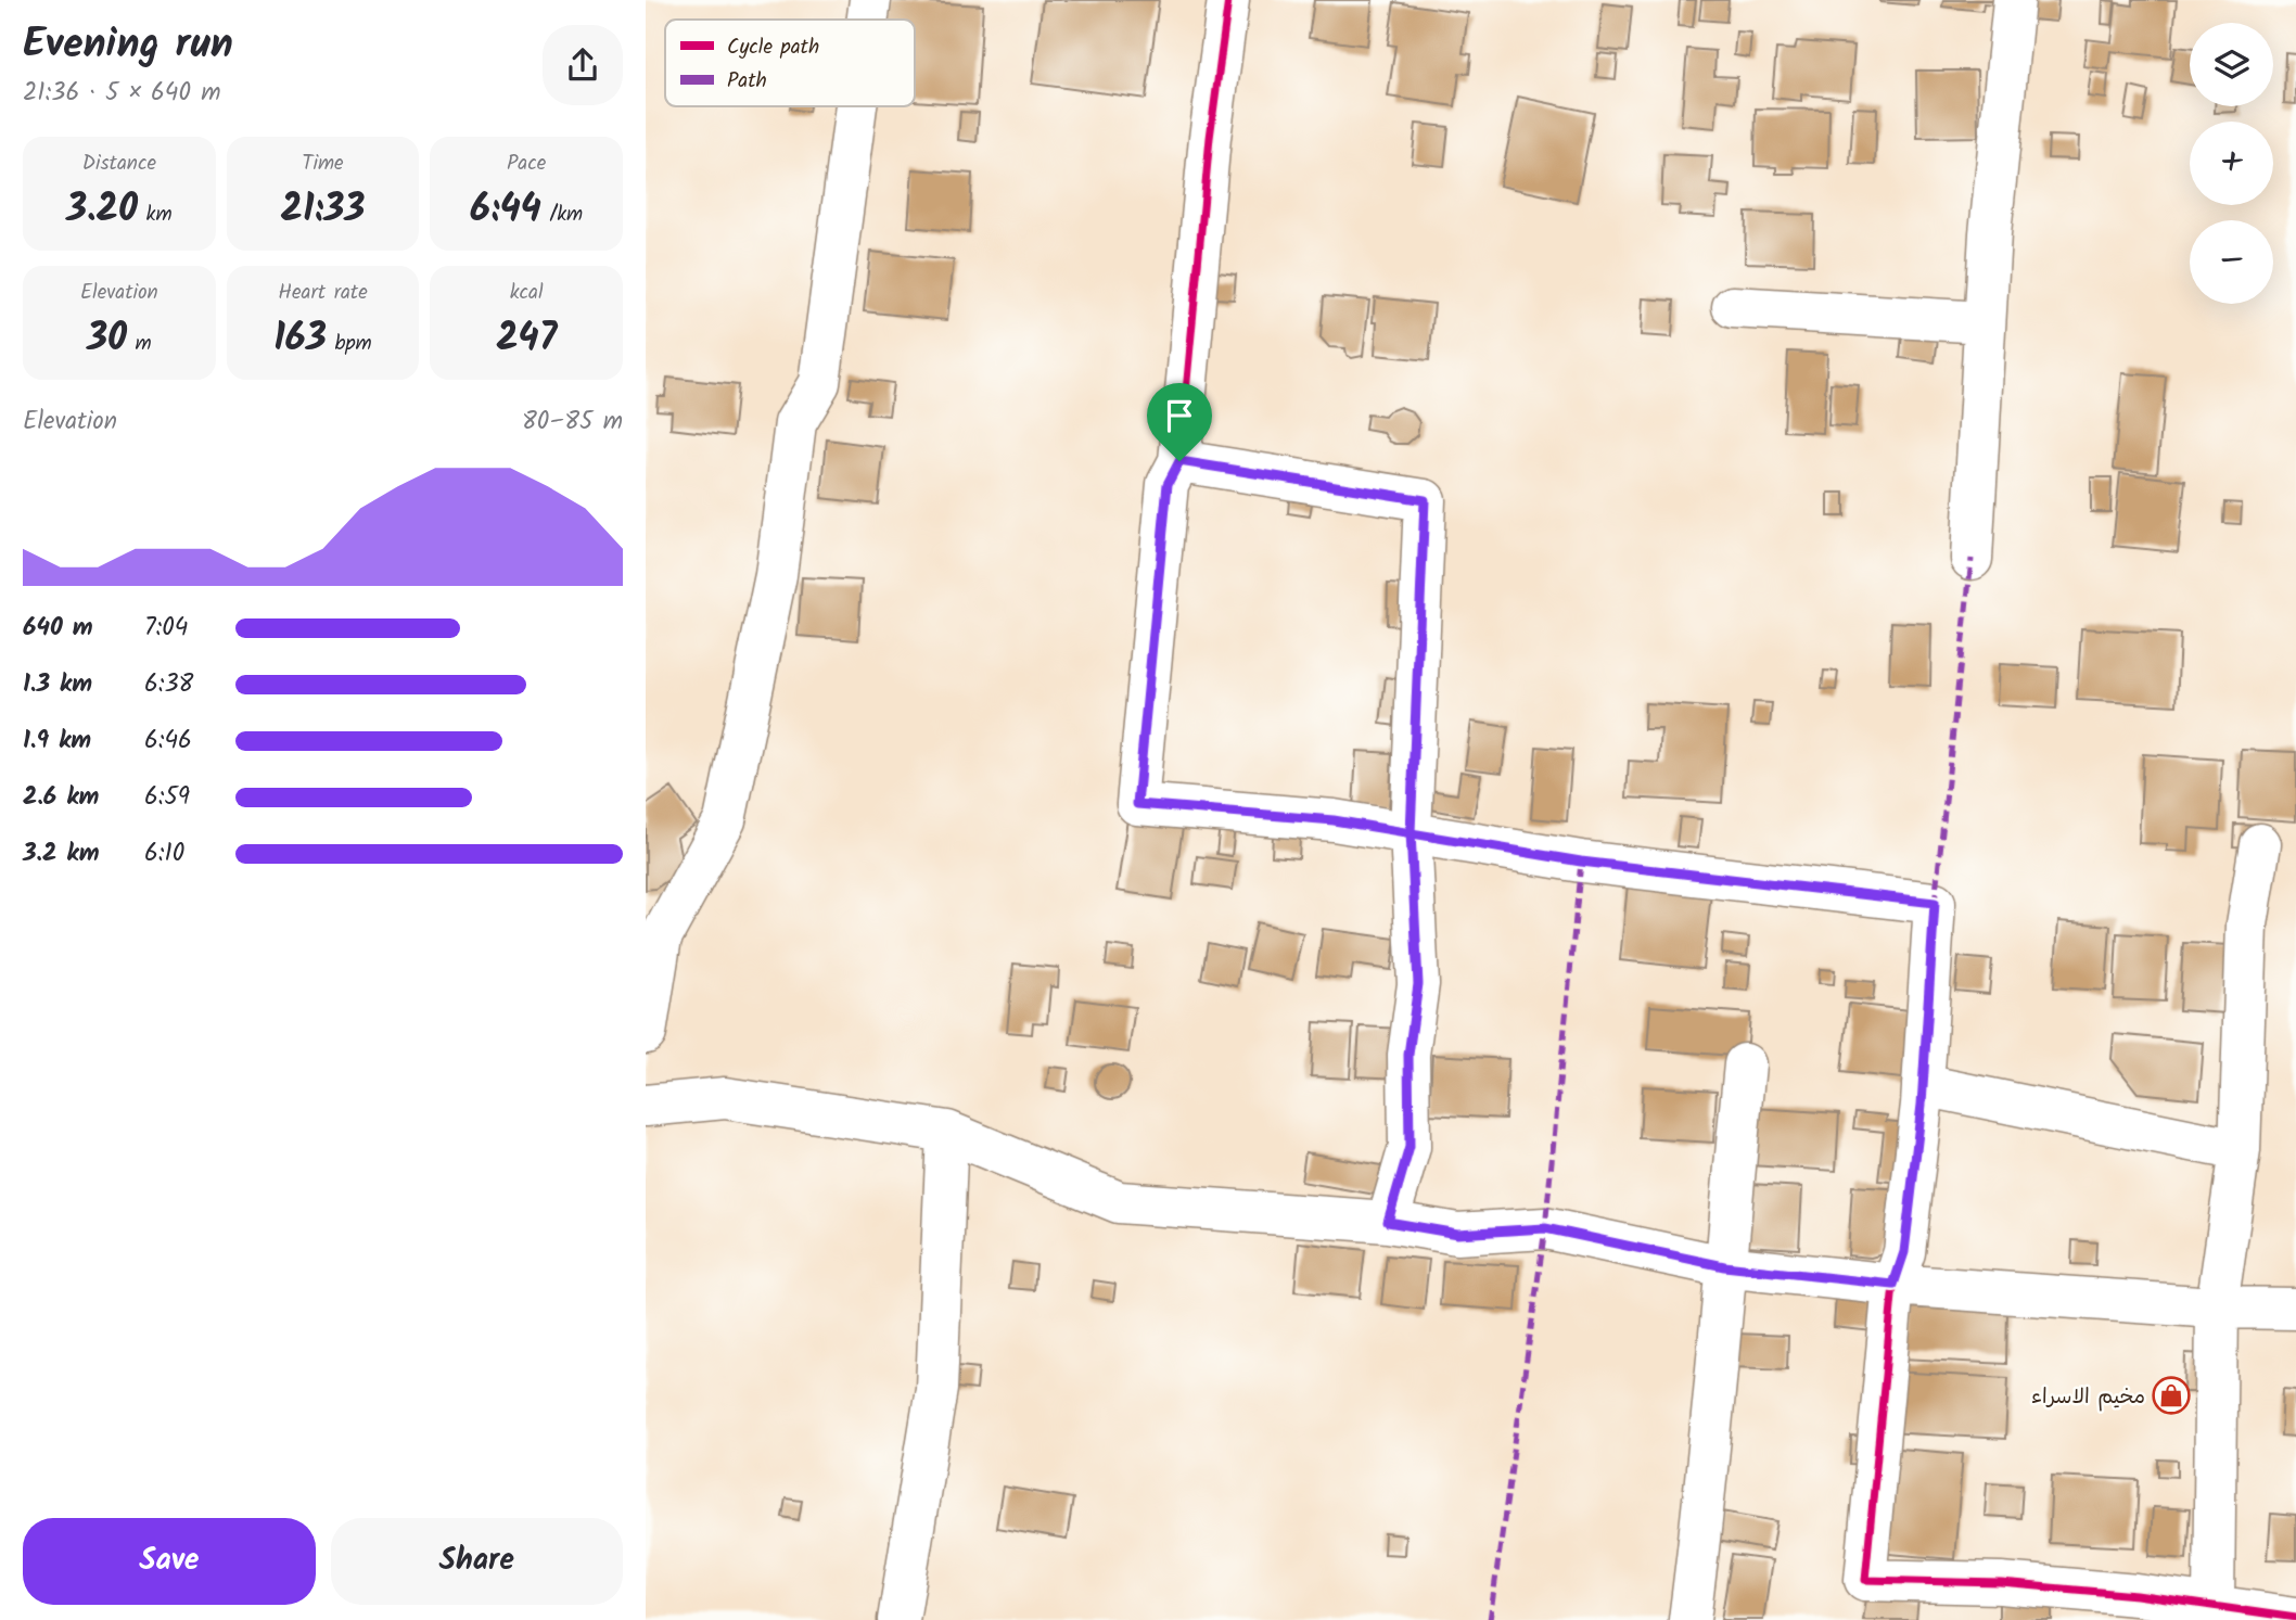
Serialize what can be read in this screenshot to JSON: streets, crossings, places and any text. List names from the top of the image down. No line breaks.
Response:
{"places":{"shop":["مخيم الاسراء"]},"legend":["Cycle path","Path"],"page":{"heading":["Evening run","21:36 · 5 × 640 m"],"map_buttons":["+","−"],"stats":[["Distance","3.20 km"],["Time","21:33"],["Pace","6:44 /km"],["Elevation","30 m"],["Heart rate","163 bpm"],["kcal","247"]],"chart":["Elevation","80–85 m"],"list":[{"name":"640 m","note":"7:04"},{"name":"1.3 km","note":"6:38"},{"name":"1.9 km","note":"6:46"},{"name":"2.6 km","note":"6:59"},{"name":"3.2 km","note":"6:10"}],"buttons":["Save","Share"]}}
